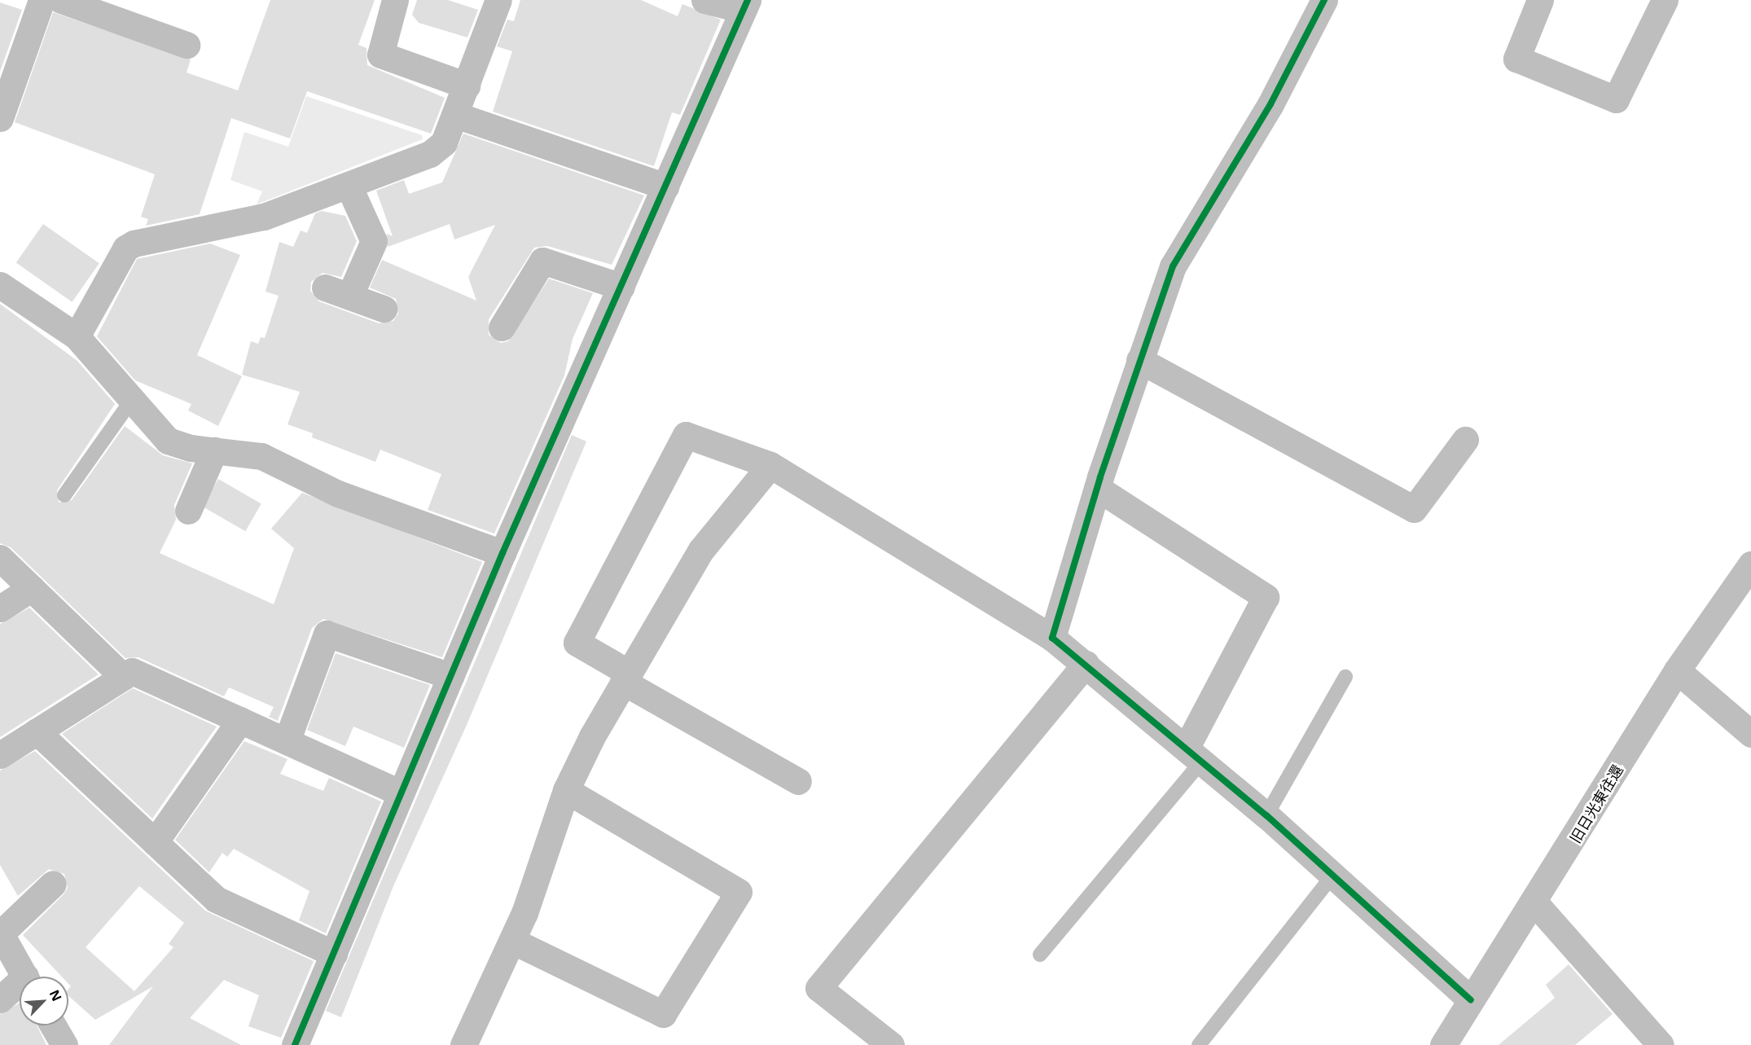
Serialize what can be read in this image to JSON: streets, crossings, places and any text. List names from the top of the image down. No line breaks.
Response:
{"streets":{"street":["旧日光東往還"]},"north":"top right"}
